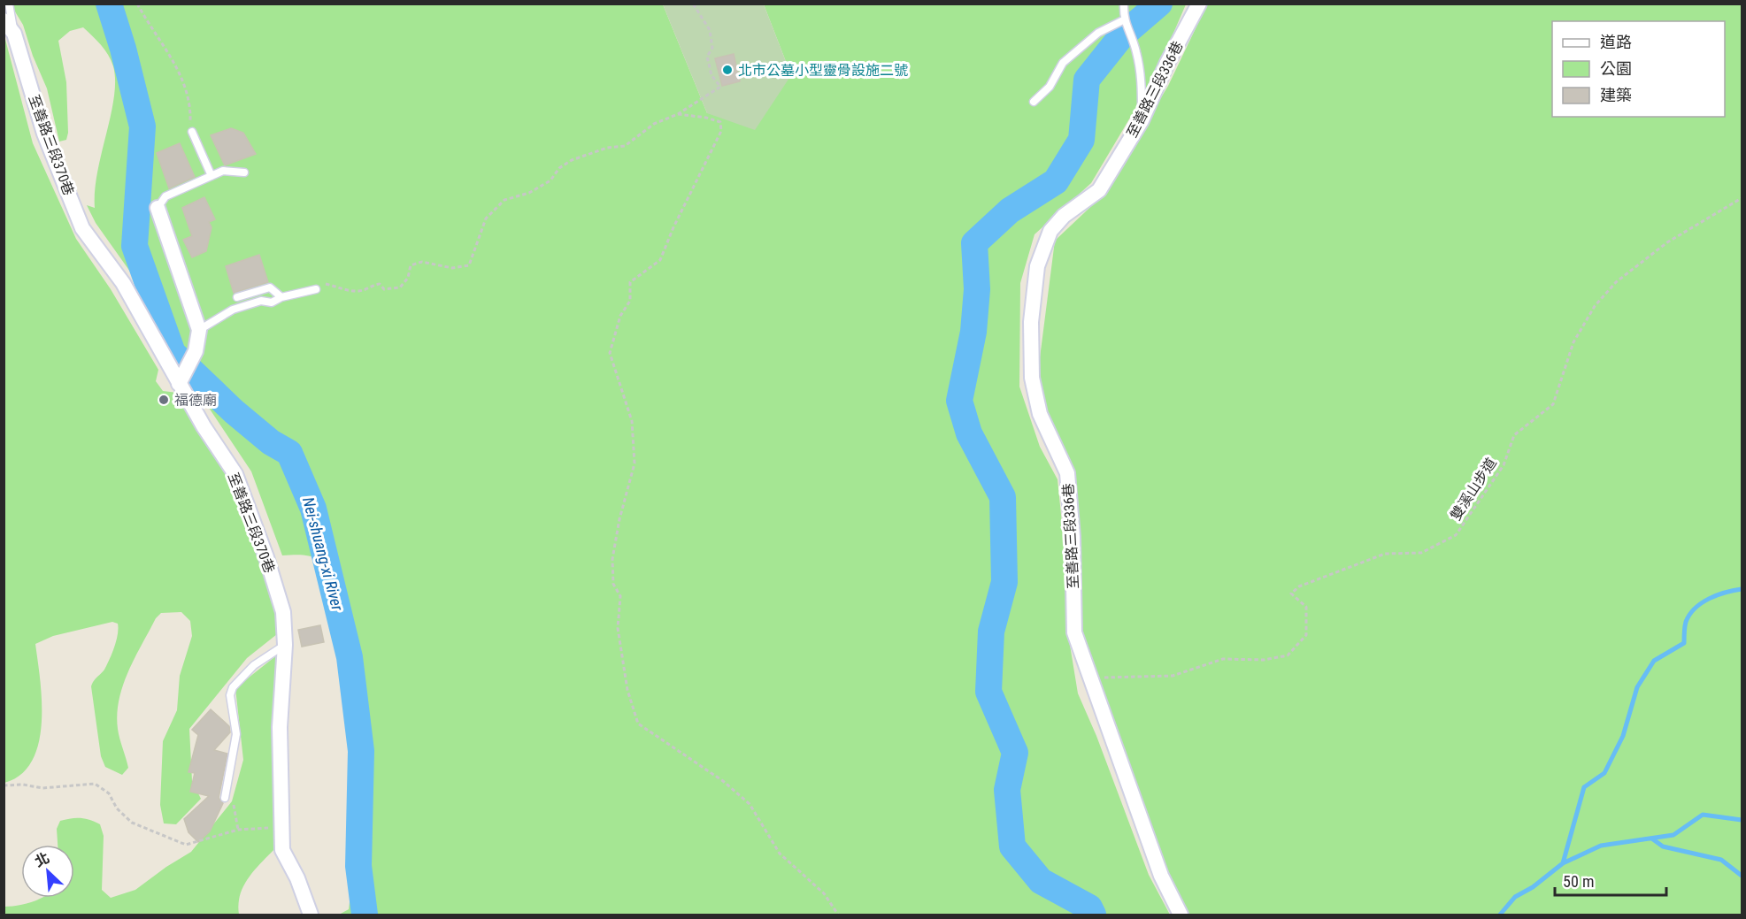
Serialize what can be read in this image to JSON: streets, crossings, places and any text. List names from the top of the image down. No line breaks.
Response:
{"streets":{"street":["至善路三段336巷","至善路三段370巷"],"path":["雙溪山步道"]},"crossings":[["至善路三段336巷","雙溪山步道"]],"water":["Nei-shuang-xi River"],"places":["北市公墓小型靈骨設施二號","福德廟"],"legend":["道路","公園","建築"],"scale_bar":"50 m","north":"top left"}
